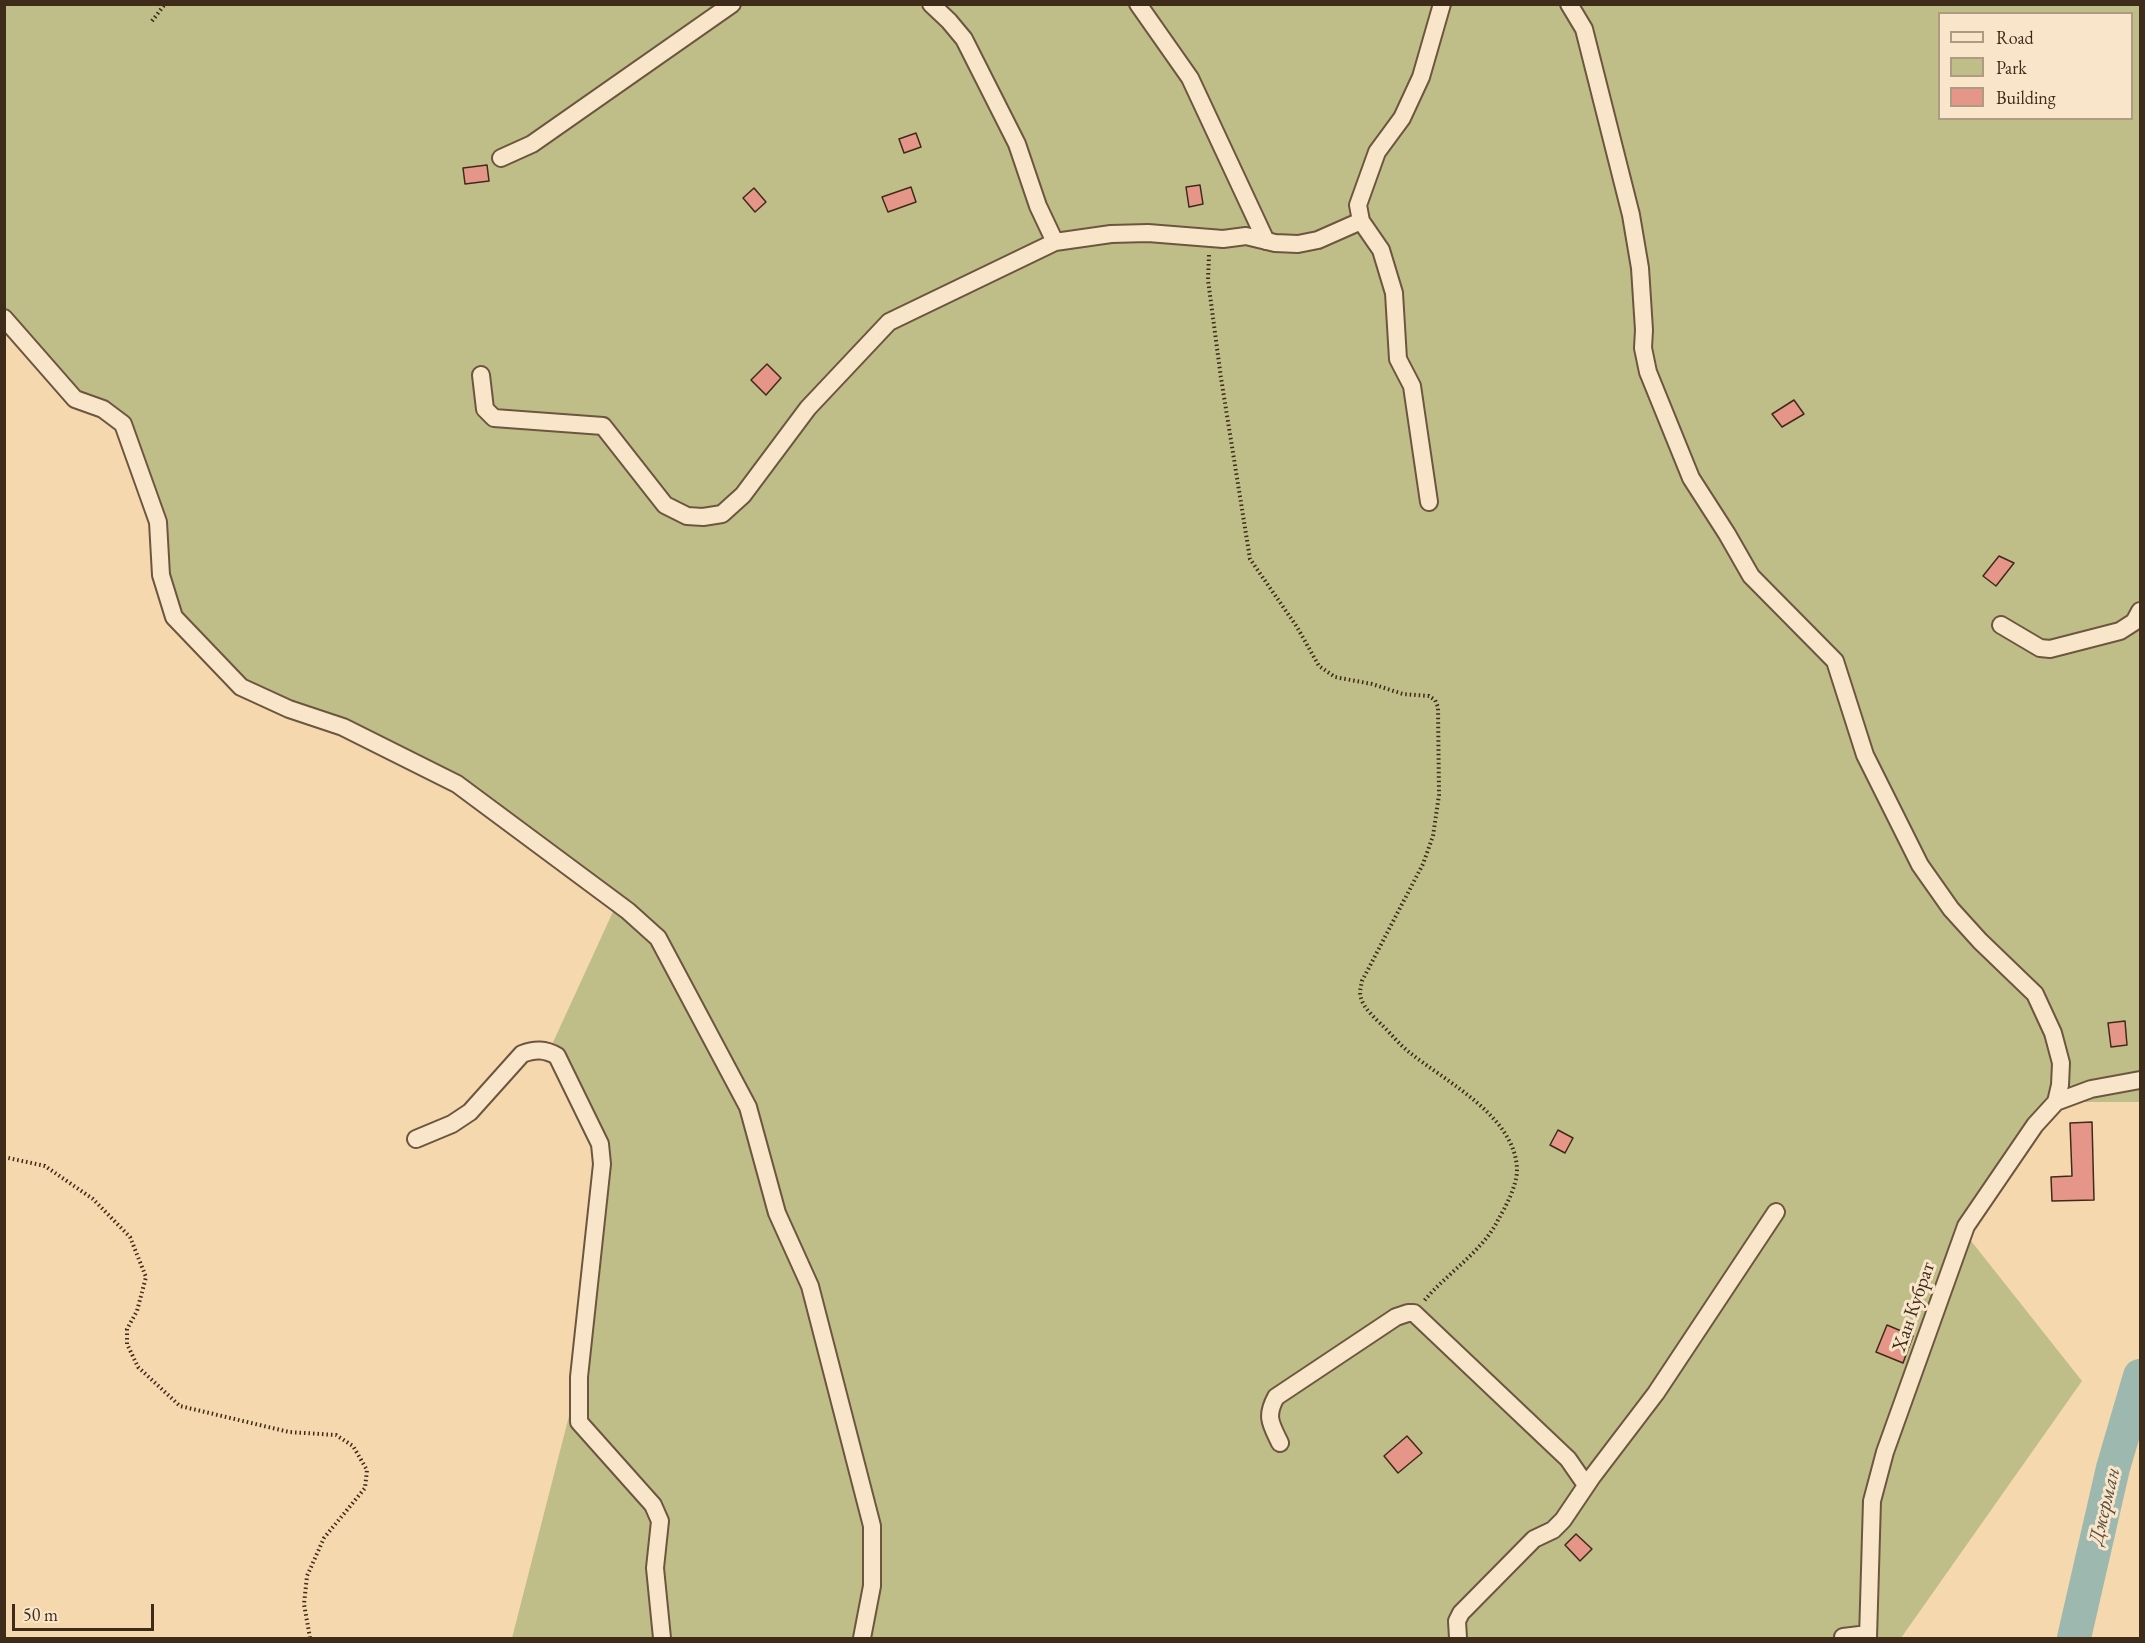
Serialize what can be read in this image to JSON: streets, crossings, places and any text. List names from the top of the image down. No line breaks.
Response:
{"streets":{"street":["Хан Кубрат"]},"water":["Джерман"],"legend":["Road","Park","Building"],"scale_bar":"50 m"}
